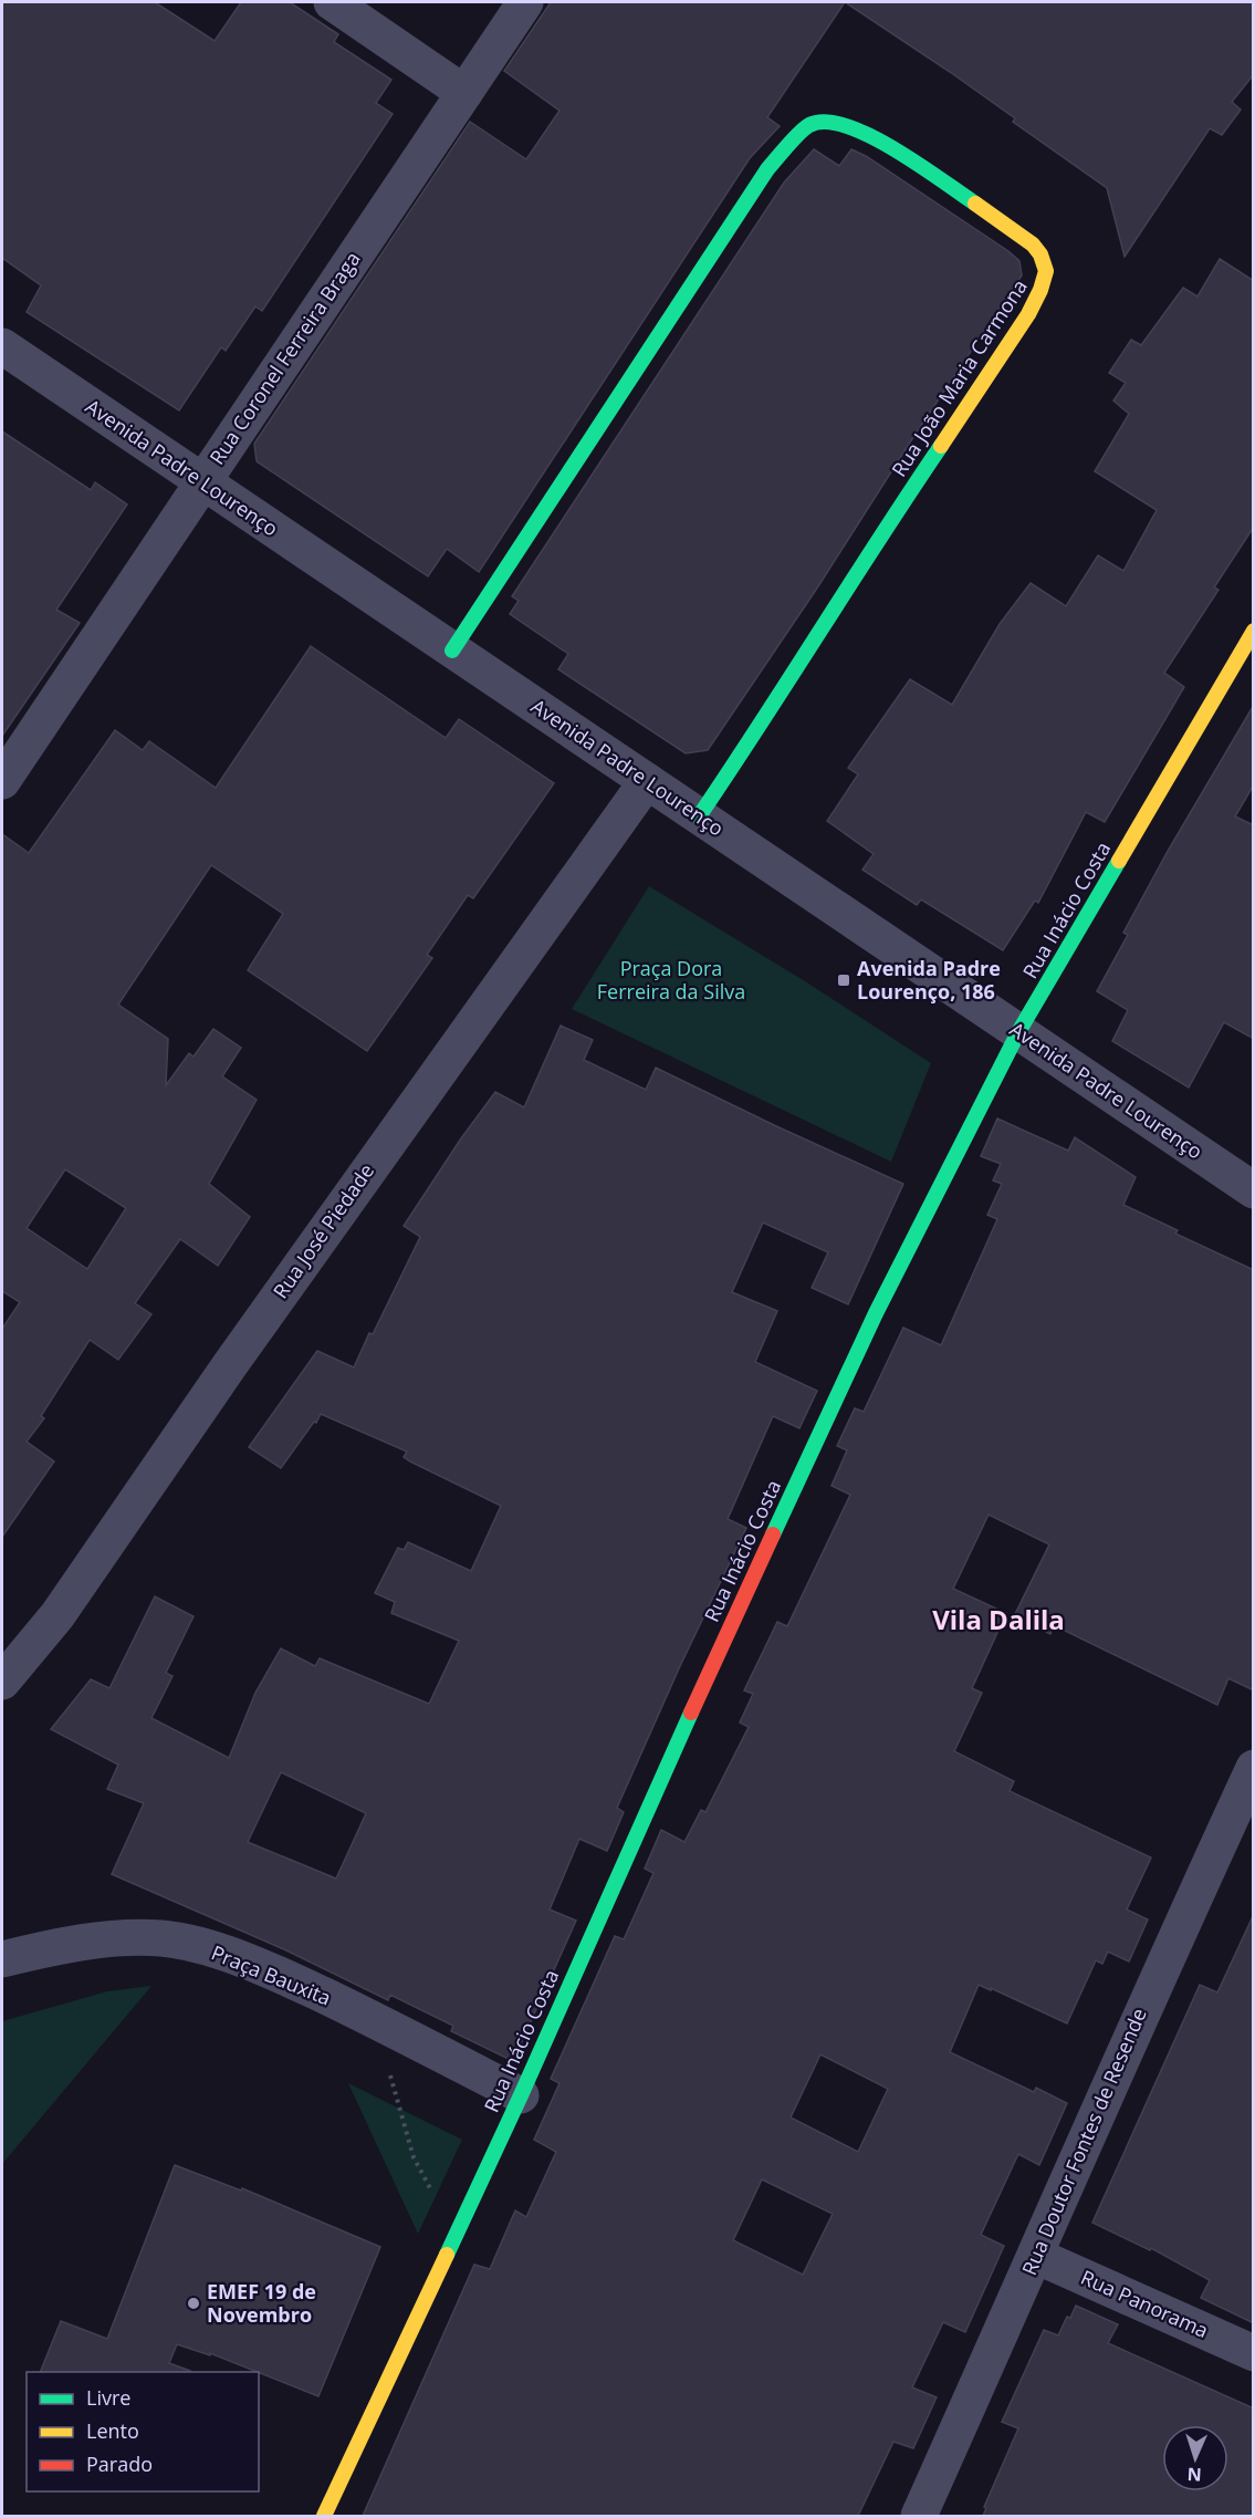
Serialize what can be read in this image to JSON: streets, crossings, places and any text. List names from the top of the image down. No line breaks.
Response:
{"streets":{"street":["Rua Coronel Ferreira Braga","Rua João Maria Carmona","Avenida Padre Lourenço","Rua Inácio Costa","Rua José Piedade","Praça Bauxita","Rua Doutor Fontes de Resende","Rua Panorama"]},"crossings":[["Rua Coronel Ferreira Braga","Avenida Padre Lourenço"],["Rua João Maria Carmona","Avenida Padre Lourenço"],["Avenida Padre Lourenço","Rua Inácio Costa"],["Avenida Padre Lourenço","Rua José Piedade"],["Rua Inácio Costa","Praça Bauxita"],["Rua Doutor Fontes de Resende","Rua Panorama"]],"districts":["Vila Dalila"],"parks":["Praça Dora Ferreira da Silva"],"places":{"transit":["Avenida Padre Lourenço, 186"],"other":["EMEF 19 de Novembro"]},"legend":["Livre","Lento","Parado"],"north":"bottom"}
